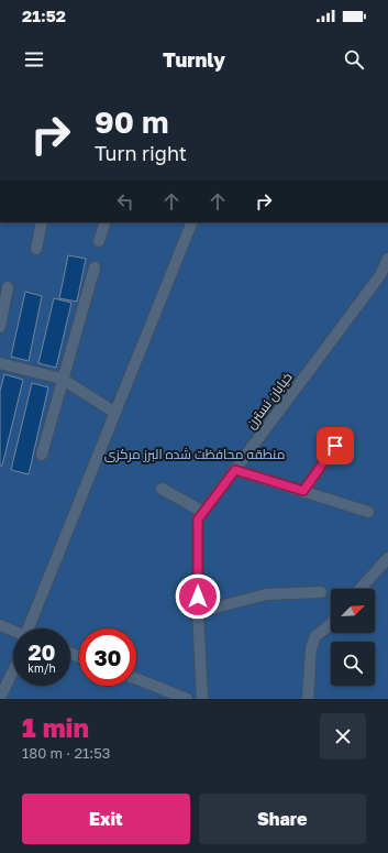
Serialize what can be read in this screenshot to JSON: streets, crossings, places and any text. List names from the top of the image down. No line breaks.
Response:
{"streets":{"street":["خیابان نسترن"]},"parks":["منطقه محافظت شده البرز مرکزی"],"north":"top right","page":{"status":"21:52","header":"Turnly","turn":["90 m","Turn right"],"speed":"20 km/h","limit":"30","heading":["1 min","180 m · 21:53"],"buttons":["Exit","Share"]}}
